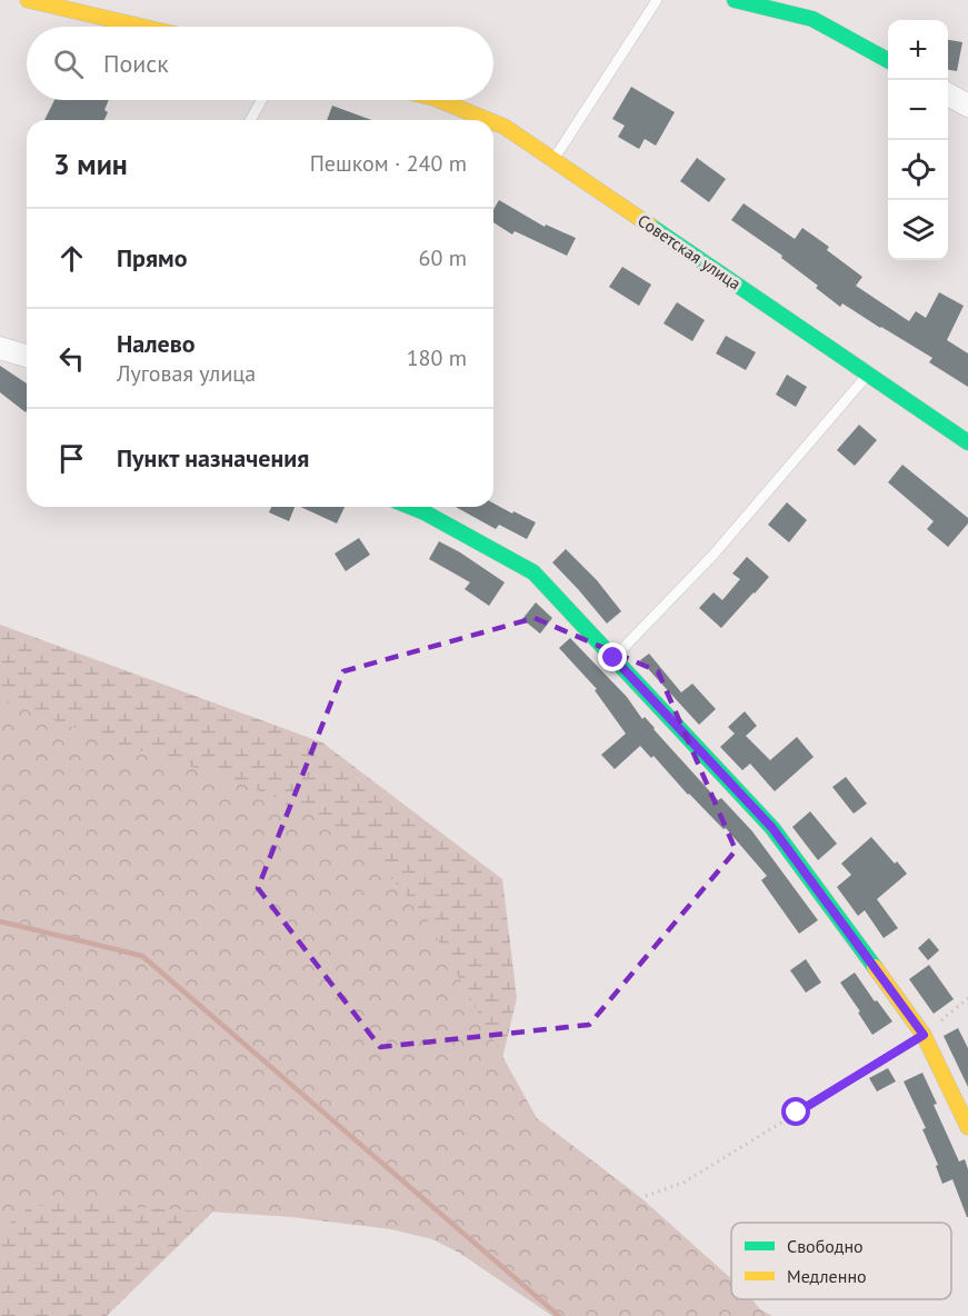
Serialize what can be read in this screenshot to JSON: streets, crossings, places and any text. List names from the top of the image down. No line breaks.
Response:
{"streets":{"street":["Советская улица"]},"legend":["Свободно","Медленно"],"page":{"map_buttons":["+","−"],"search":"Поиск","heading":["3 мин","Пешком · 240 m"],"list":[["Прямо","60 m"],["Налево","Луговая улица","180 m"],"Пункт назначения"]}}
